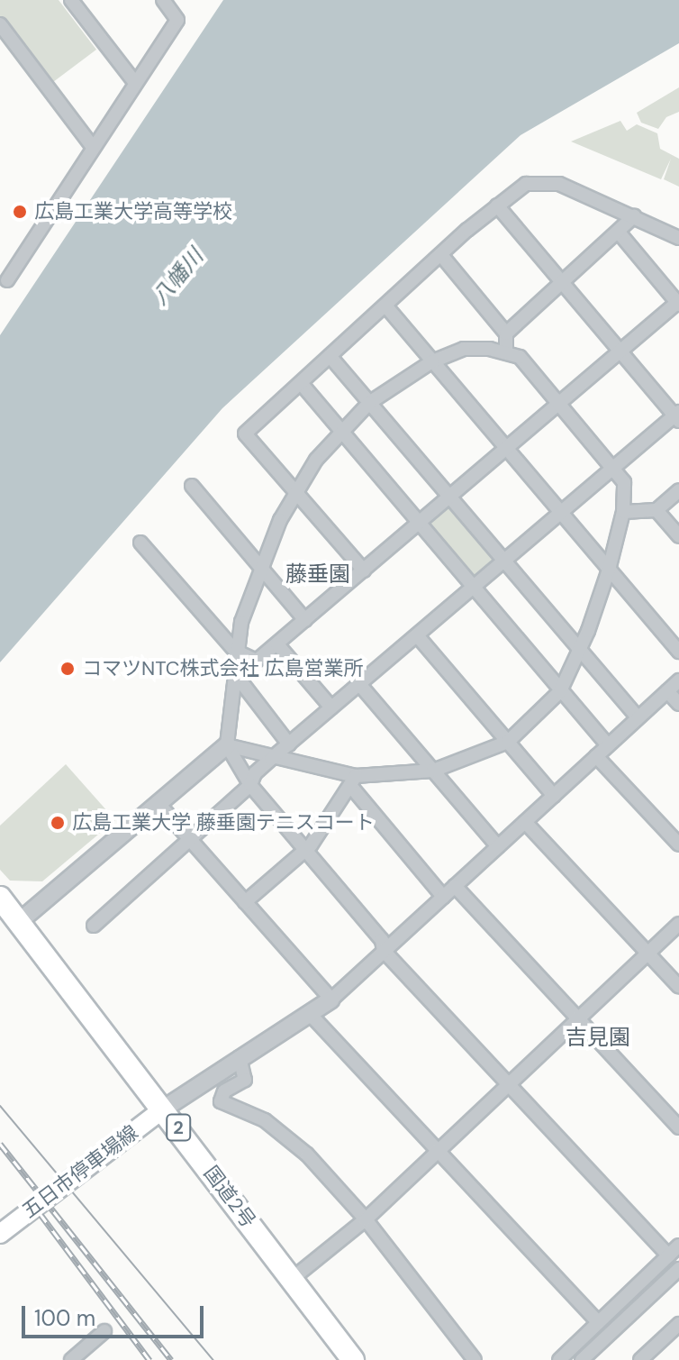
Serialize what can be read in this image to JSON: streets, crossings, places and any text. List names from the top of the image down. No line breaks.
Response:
{"streets":{"highway":["2","国道2号"],"main road":["五日市停車場線"]},"crossings":[["五日市停車場線","国道2号"]],"districts":["藤垂園","吉見園"],"water":["八幡川"],"places":["広島工業大学高等学校","コマツNTC株式会社 広島営業所","広島工業大学 藤垂園テニスコート"],"scale_bar":"100 m"}
